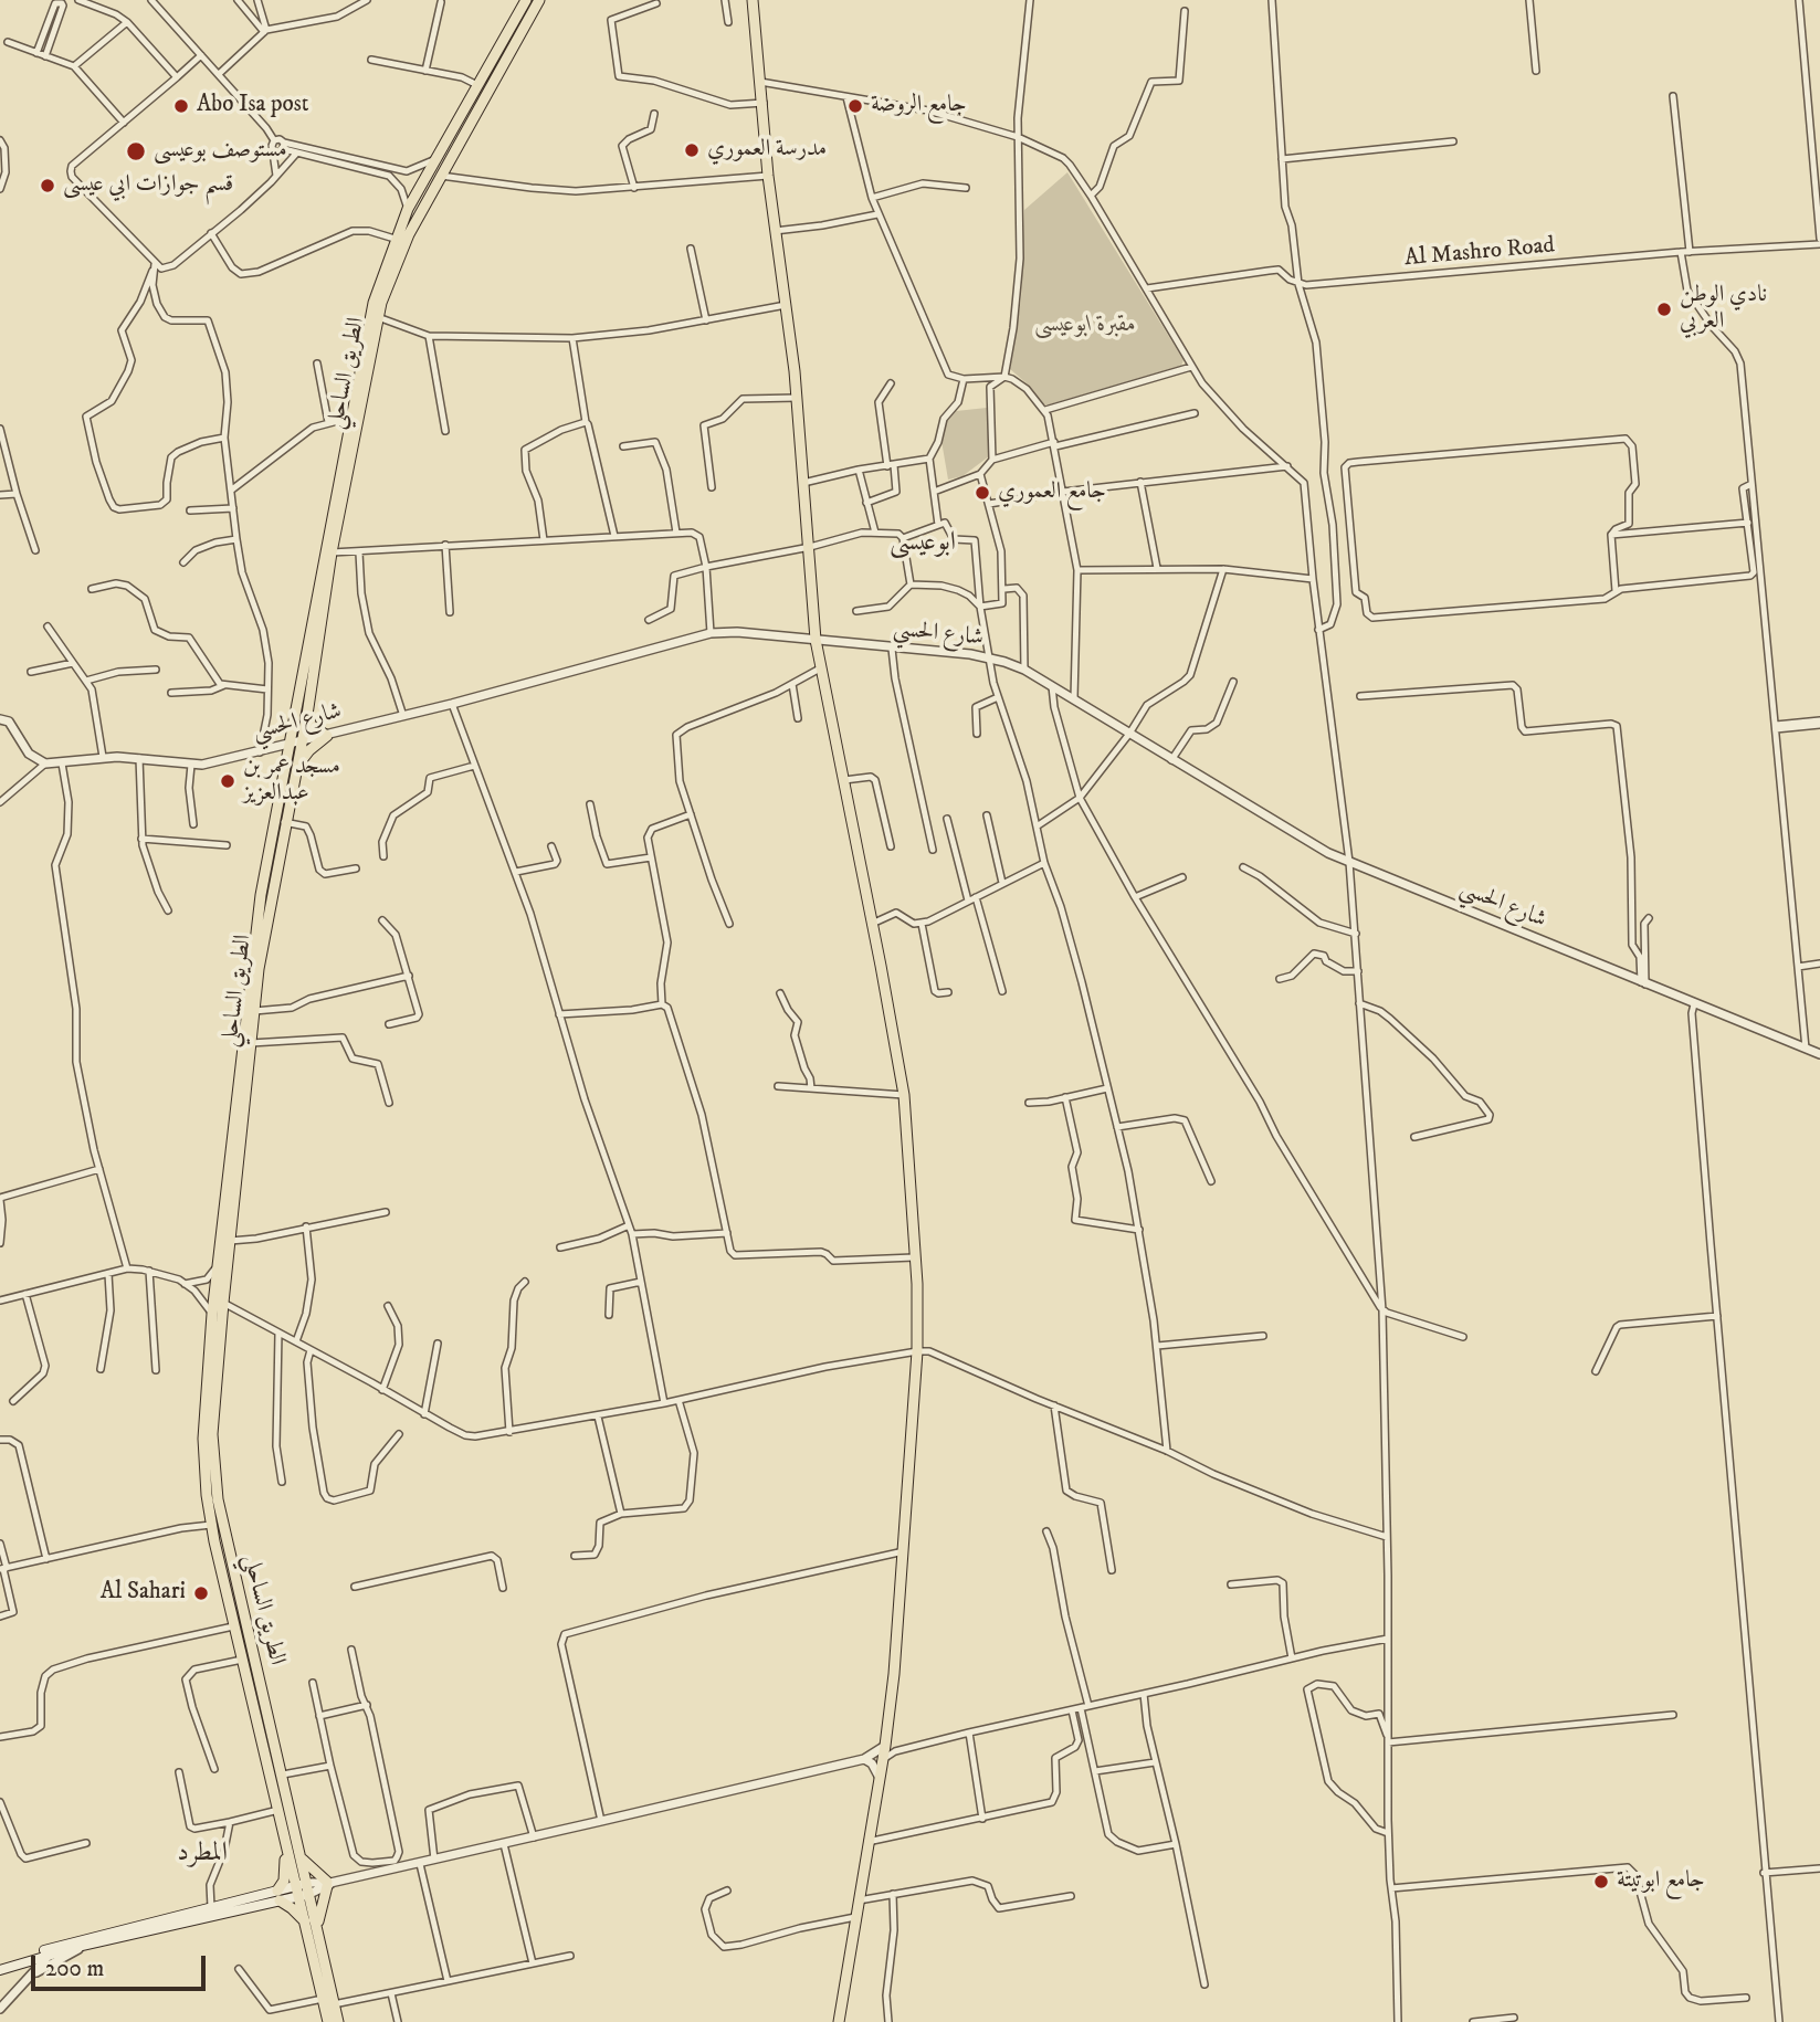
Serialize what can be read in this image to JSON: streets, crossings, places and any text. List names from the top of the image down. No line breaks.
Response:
{"streets":{"main road":["الطريق الساحلي"],"street":["Al Mashro Road","شارع الحسي"]},"crossings":[["الطريق الساحلي","شارع الحسي"]],"districts":["ابوعيسى","المطرد"],"parks":["مقبرة ابوعيسى"],"places":["Abo Isa post","جامع الروضة","مدرسة العموري","مستوصف بوعيسى","قسم جوازات ابي عيسى","نادي الوطن العربي","جامع العموري","مسجد عمر بن عبدالعزيز","Al Sahari","جامع ابوتيتة"],"scale_bar":"200 m"}
